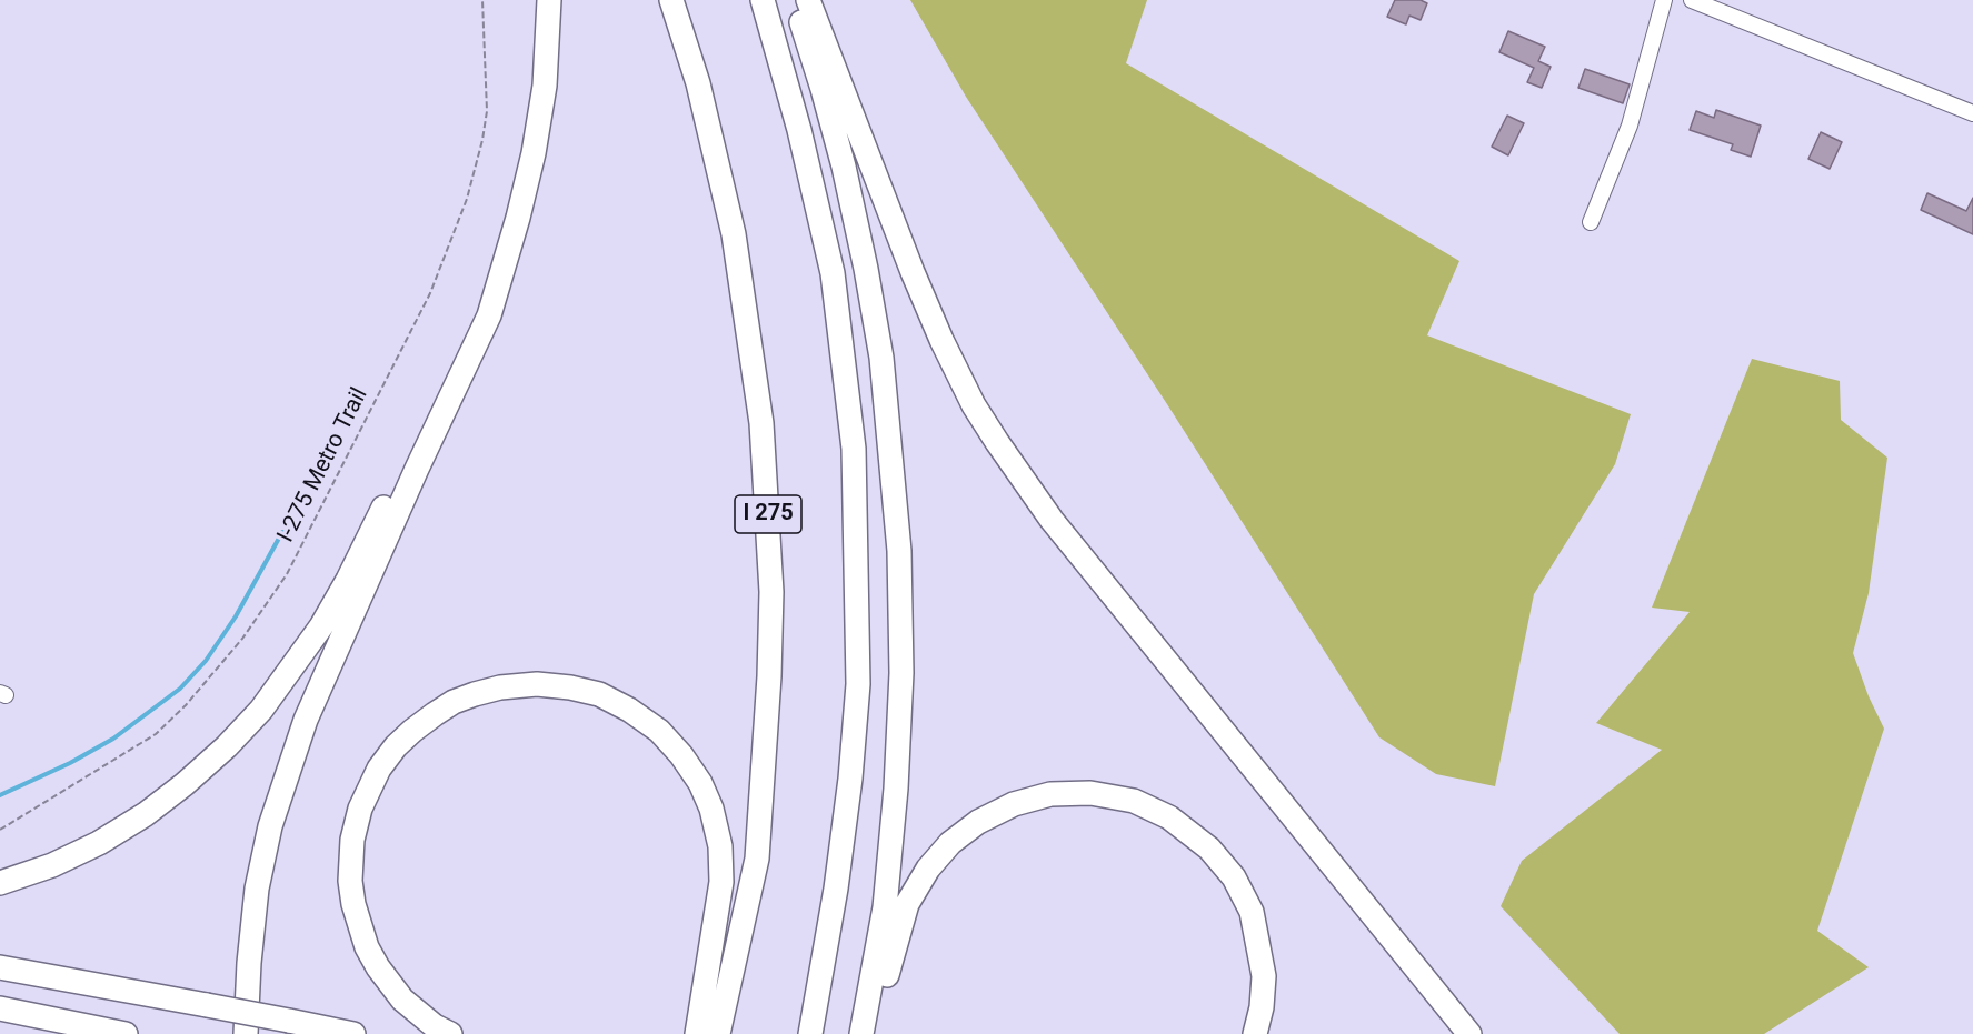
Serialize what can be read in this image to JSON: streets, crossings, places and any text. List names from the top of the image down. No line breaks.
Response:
{"streets":{"highway":["I 275"],"path":["I-275 Metro Trail"]}}
